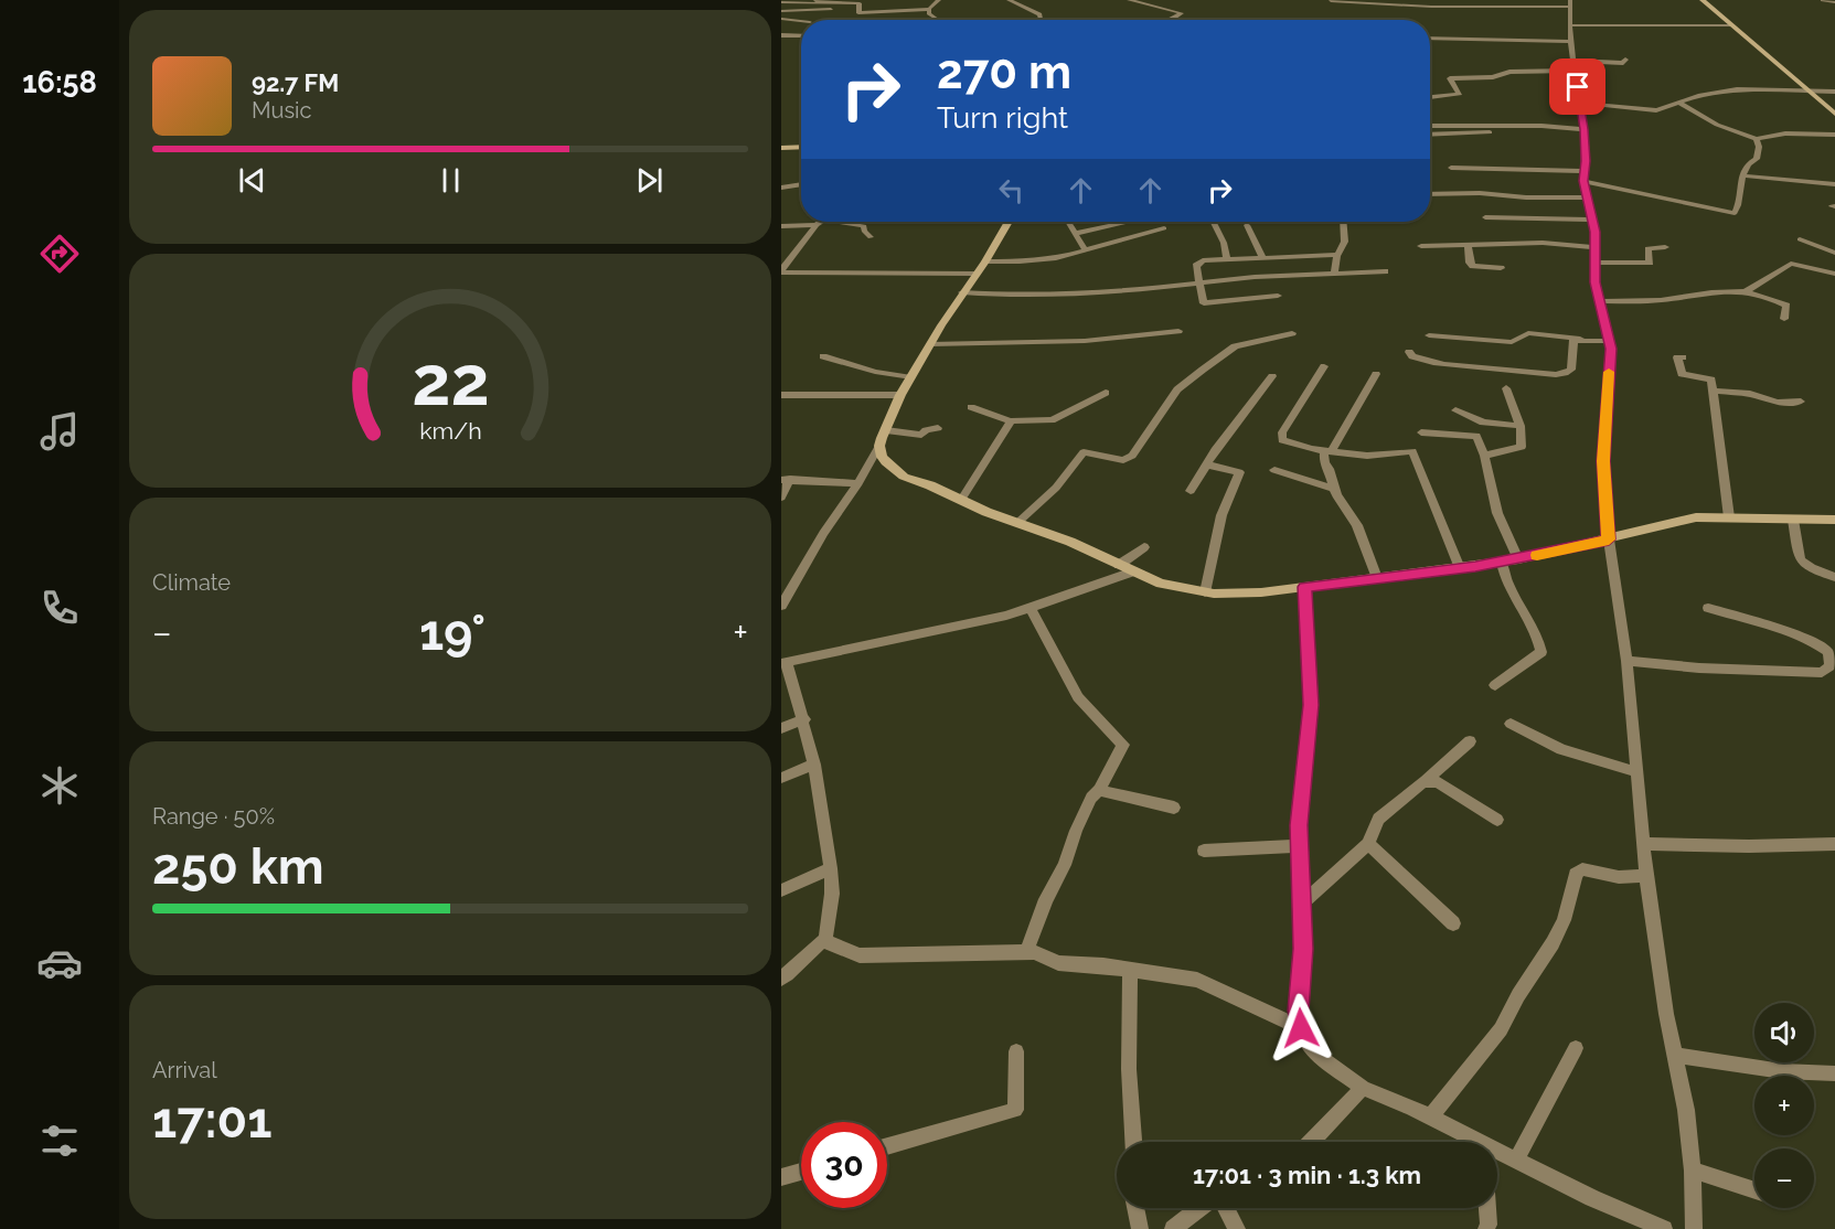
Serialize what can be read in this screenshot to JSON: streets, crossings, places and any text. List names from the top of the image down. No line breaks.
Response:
{"page":{"tabs":"16:58","turn":["270 m","Turn right"],"song":["92.7 FM","Music"],"tile":["Climate",["Range · 50%","250 km"],["Arrival","17:01"]],"heat":["−","19°","+"],"map_buttons":["+","−"],"limit":"30","trip":"17:01 · 3 min · 1.3 km","gauge":["22","km/h"]}}
